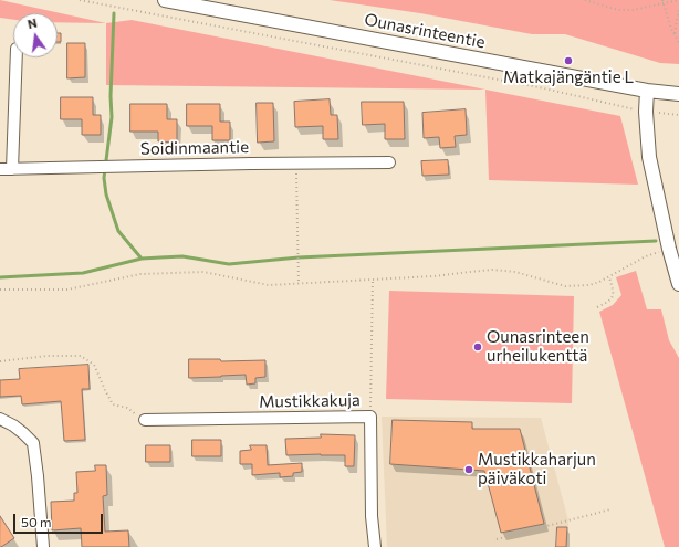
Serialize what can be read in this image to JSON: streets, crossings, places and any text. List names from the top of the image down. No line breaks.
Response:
{"streets":{"street":["Ounasrinteentie","Soidinmaantie","Mustikkakuja"]},"places":["Matkajängäntie L","Ounasrinteen urheilukenttä","Mustikkaharjun päiväkoti"],"scale_bar":"50 m","north":"top"}
